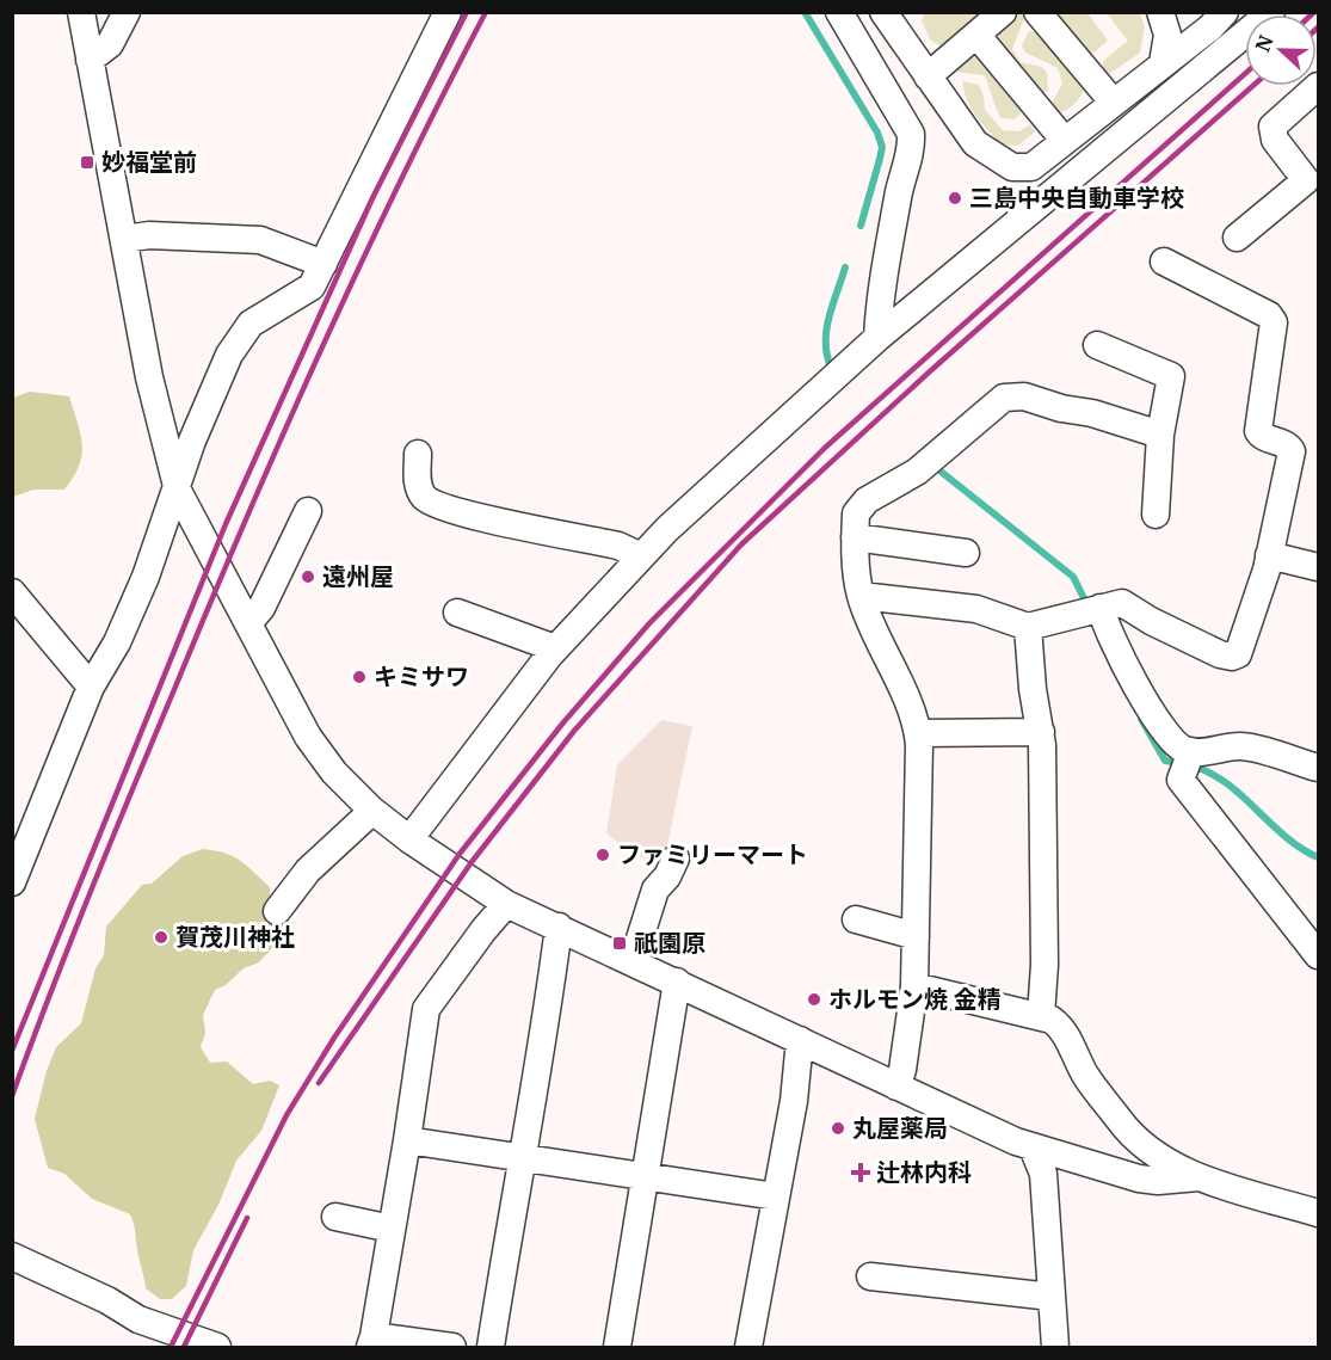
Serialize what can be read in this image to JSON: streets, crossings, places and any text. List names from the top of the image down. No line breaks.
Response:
{"places":{"transit":["妙福堂前","祇園原"],"other":["三島中央自動車学校","遠州屋","キミサワ","ファミリーマート","賀茂川神社","ホルモン焼 金精","丸屋薬局"],"health":["辻林内科"]},"north":"left"}
